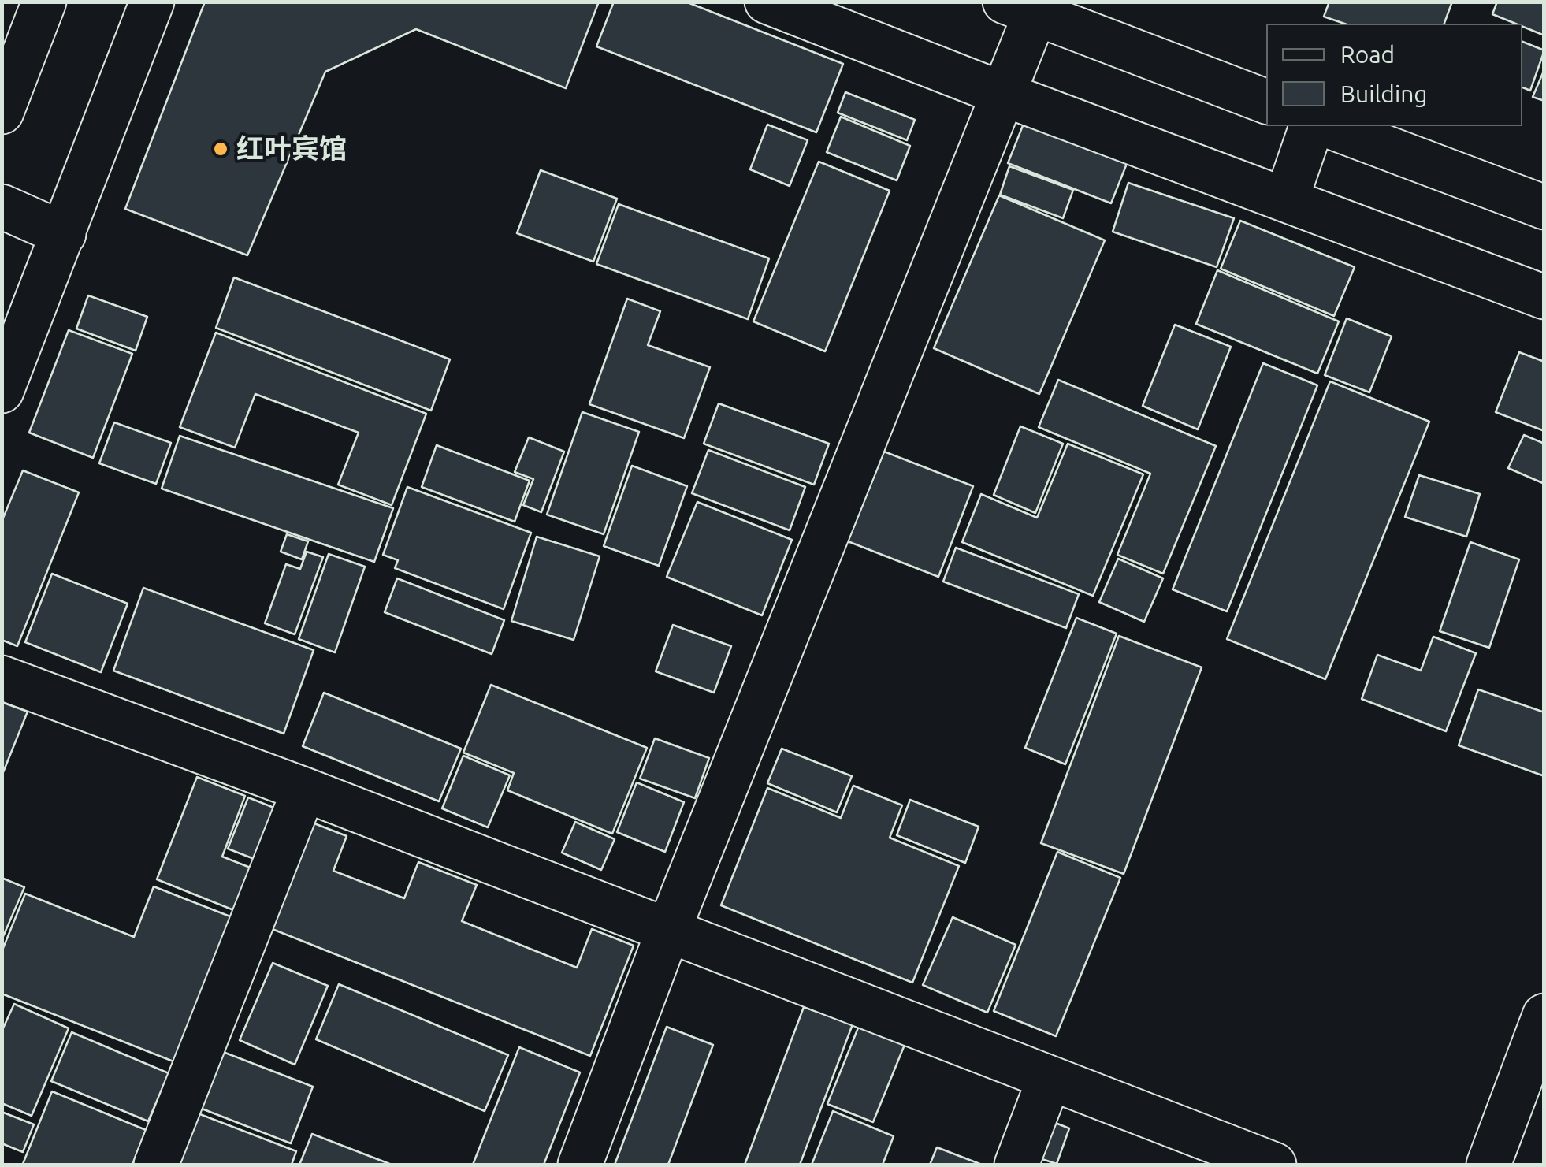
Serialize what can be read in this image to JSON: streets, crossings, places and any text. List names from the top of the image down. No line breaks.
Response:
{"places":["红叶宾馆"],"legend":["Road","Building"]}
